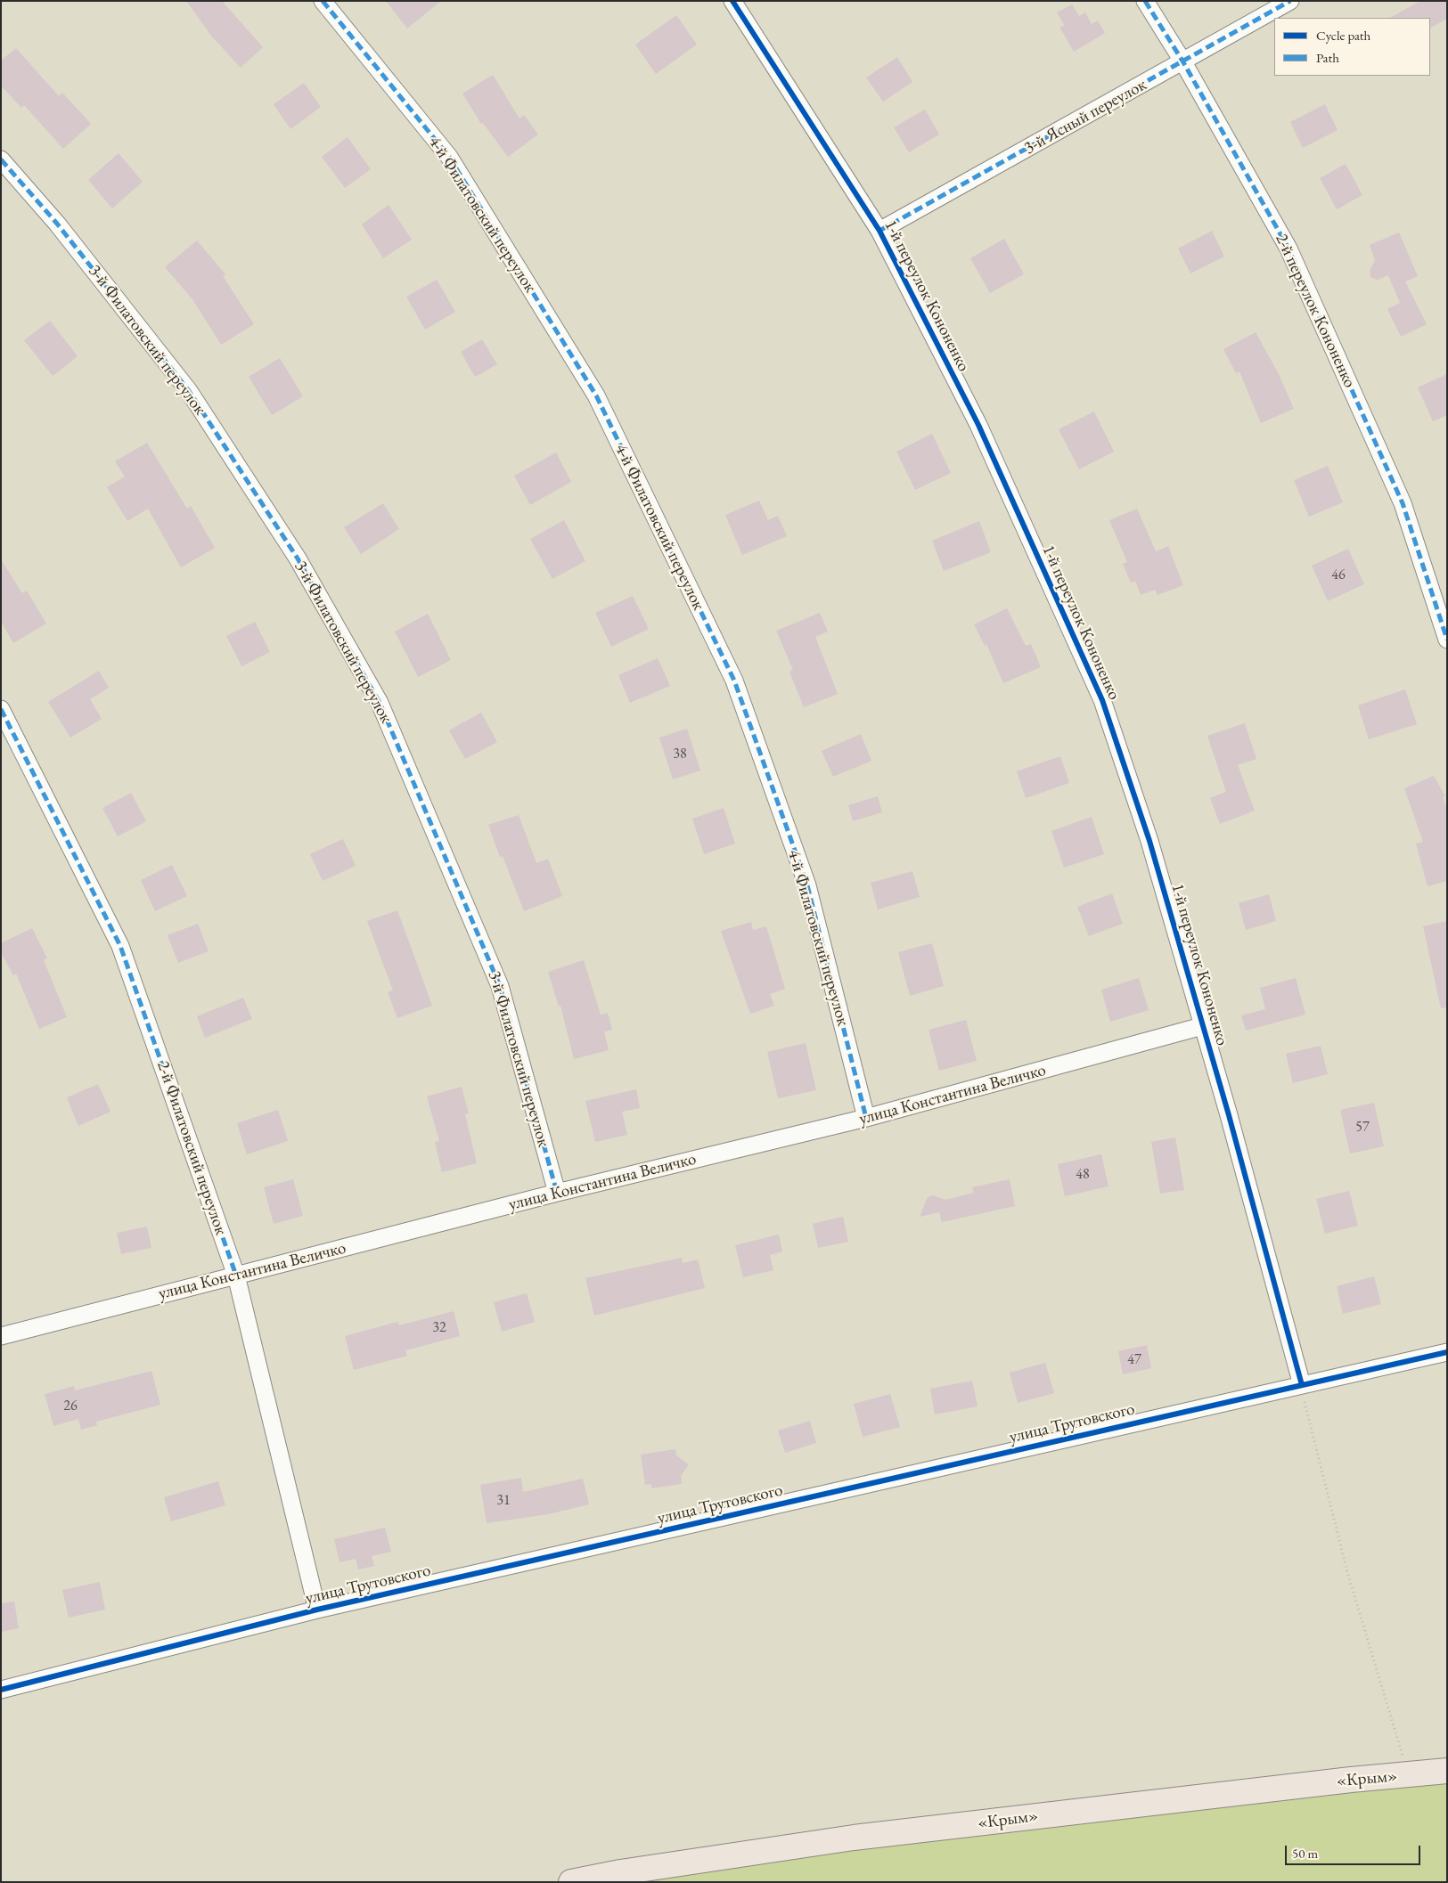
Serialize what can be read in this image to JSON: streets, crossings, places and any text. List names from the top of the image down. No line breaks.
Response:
{"streets":{"highway":["«Крым»"],"street":["3-й Ясный переулок","4-й Филатовский переулок","1-й переулок Кононенко","2-й переулок Кононенко","3-й Филатовский переулок","улица Константина Величко","2-й Филатовский переулок","улица Трутовского"]},"crossings":[["3-й Ясный переулок","1-й переулок Кононенко"],["3-й Ясный переулок","2-й переулок Кононенко"],["4-й Филатовский переулок","улица Константина Величко"],["1-й переулок Кононенко","улица Константина Величко"],["1-й переулок Кононенко","улица Трутовского"],["3-й Филатовский переулок","улица Константина Величко"],["улица Константина Величко","2-й Филатовский переулок"],["2-й Филатовский переулок","улица Трутовского"]],"house_numbers":["46","38","57","48","32","47","26","31"],"legend":["Cycle path","Path"],"scale_bar":"50 m"}
